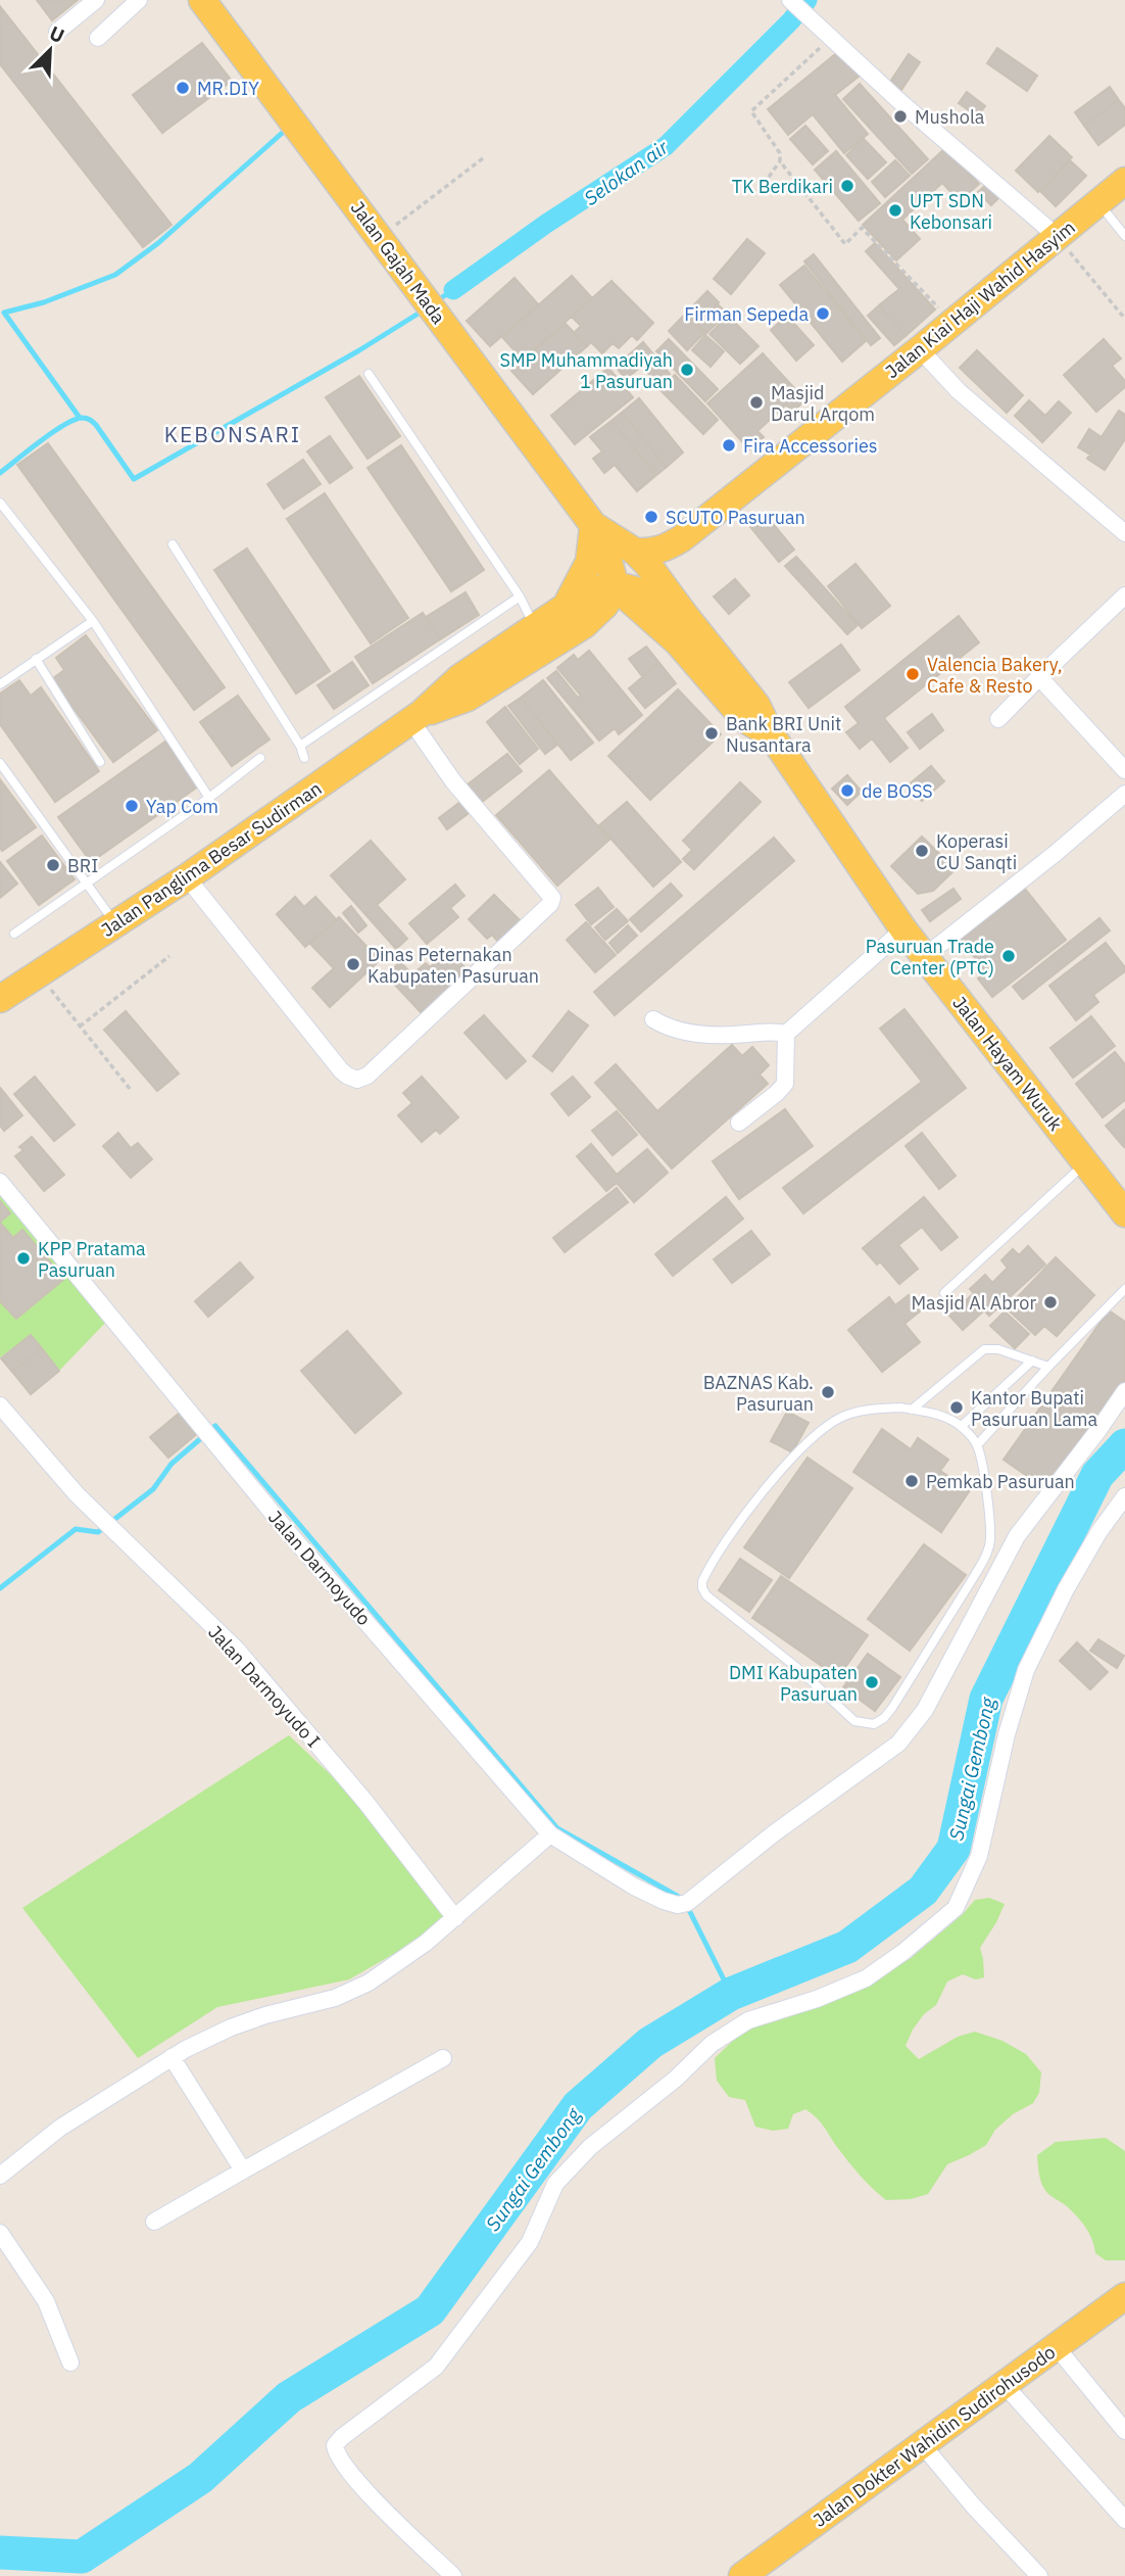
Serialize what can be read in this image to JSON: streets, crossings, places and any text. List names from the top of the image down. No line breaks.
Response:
{"streets":{"main road":["Jalan Gajah Mada","Jalan Kiai Haji Wahid Hasyim","Jalan Panglima Besar Sudirman","Jalan Hayam Wuruk","Jalan Dokter Wahidin Sudirohusodo"],"street":["Jalan Darmoyudo","Jalan Darmoyudo I"]},"crossings":[["Jalan Kiai Haji Wahid Hasyim","Jalan Panglima Besar Sudirman"],["Jalan Panglima Besar Sudirman","Jalan Hayam Wuruk"]],"districts":["KEBONSARI"],"water":["Selokan air","Sungai Gembong"],"places":["MR.DIY","Mushola","TK Berdikari","UPT SDN Kebonsari","Firman Sepeda","SMP Muhammadiyah 1 Pasuruan","Masjid Darul Arqom","Fira Accessories","SCUTO Pasuruan","Valencia Bakery, Cafe & Resto","Bank BRI Unit Nusantara","de BOSS","Yap Com","Koperasi CU Sanqti","BRI","Pasuruan Trade Center (PTC)","Dinas Peternakan Kabupaten Pasuruan","KPP Pratama Pasuruan","Masjid Al Abror","BAZNAS Kab. Pasuruan","Kantor Bupati Pasuruan Lama","Pemkab Pasuruan","DMI Kabupaten Pasuruan"],"north":"top right"}
